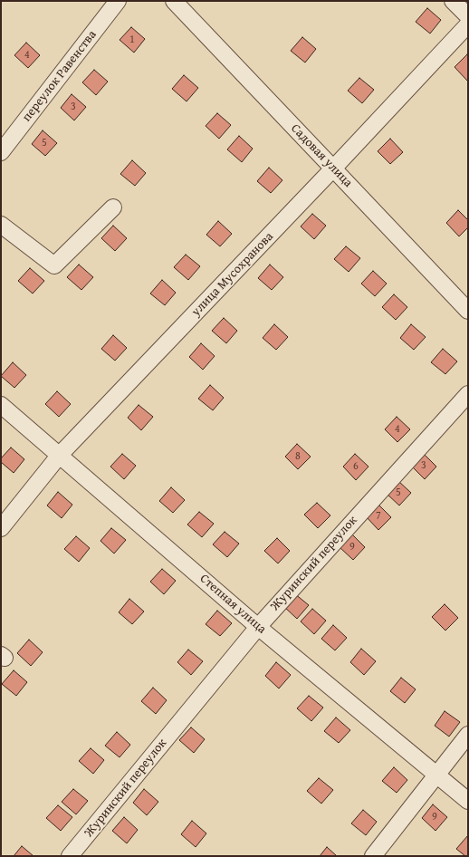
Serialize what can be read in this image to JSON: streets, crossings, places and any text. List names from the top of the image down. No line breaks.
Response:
{"streets":{"street":["переулок Равенства","Садовая улица","улица Мусохранова","Журинский переулок","Степная улица"]},"crossings":[["Садовая улица","улица Мусохранова"],["улица Мусохранова","Степная улица"],["Журинский переулок","Степная улица"]],"house_numbers":["1","4","3","5","4","8","3","6","5","7","9","9"]}
